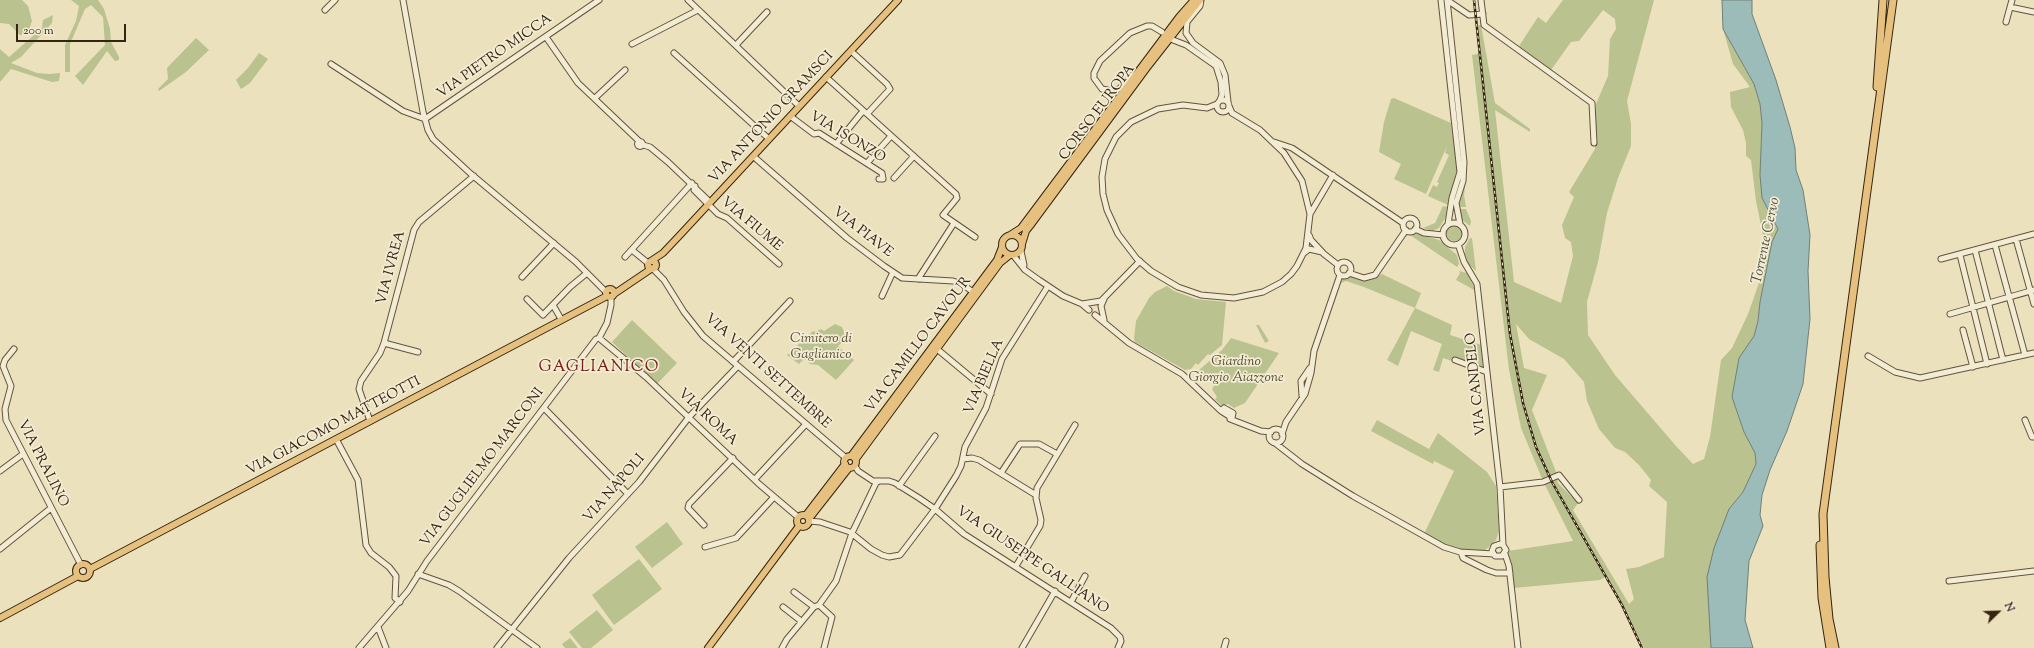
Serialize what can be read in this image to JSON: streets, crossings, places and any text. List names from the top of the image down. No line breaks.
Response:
{"streets":{"main road":["CORSO EUROPA","VIA ANTONIO GRAMSCI","VIA CAMILLO CAVOUR","VIA GIACOMO MATTEOTTI"],"street":["VIA PIETRO MICCA","VIA ISONZO","VIA FIUME","VIA PIAVE","VIA IVREA","VIA VENTI SETTEMBRE","VIA BIELLA","VIA CANDELO","VIA ROMA","VIA PRALINO","VIA GUGLIELMO MARCONI","VIA NAPOLI","VIA GIUSEPPE GALLIANO"]},"crossings":[["VIA PIETRO MICCA","VIA FIUME"],["CORSO EUROPA","VIA CAMILLO CAVOUR"],["VIA ANTONIO GRAMSCI","VIA ISONZO"],["VIA ANTONIO GRAMSCI","VIA FIUME"],["VIA ANTONIO GRAMSCI","VIA PIAVE"],["VIA ANTONIO GRAMSCI","VIA VENTI SETTEMBRE"],["VIA ANTONIO GRAMSCI","VIA GIACOMO MATTEOTTI"],["VIA ANTONIO GRAMSCI","VIA GUGLIELMO MARCONI"],["VIA PIAVE","VIA CAMILLO CAVOUR"],["VIA IVREA","VIA GIACOMO MATTEOTTI"],["VIA CAMILLO CAVOUR","VIA VENTI SETTEMBRE"],["VIA CAMILLO CAVOUR","VIA GIUSEPPE GALLIANO"],["VIA VENTI SETTEMBRE","VIA NAPOLI"],["VIA VENTI SETTEMBRE","VIA GIUSEPPE GALLIANO"],["VIA BIELLA","VIA GIUSEPPE GALLIANO"],["VIA ROMA","VIA GUGLIELMO MARCONI"],["VIA ROMA","VIA NAPOLI"],["VIA GIACOMO MATTEOTTI","VIA PRALINO"],["VIA GIACOMO MATTEOTTI","VIA GUGLIELMO MARCONI"]],"districts":["GAGLIANICO"],"water":["Torrente Cervo"],"parks":["Cimitero di Gaglianico","Giardino Giorgio Aiazzone"],"scale_bar":"200 m","north":"top right"}
